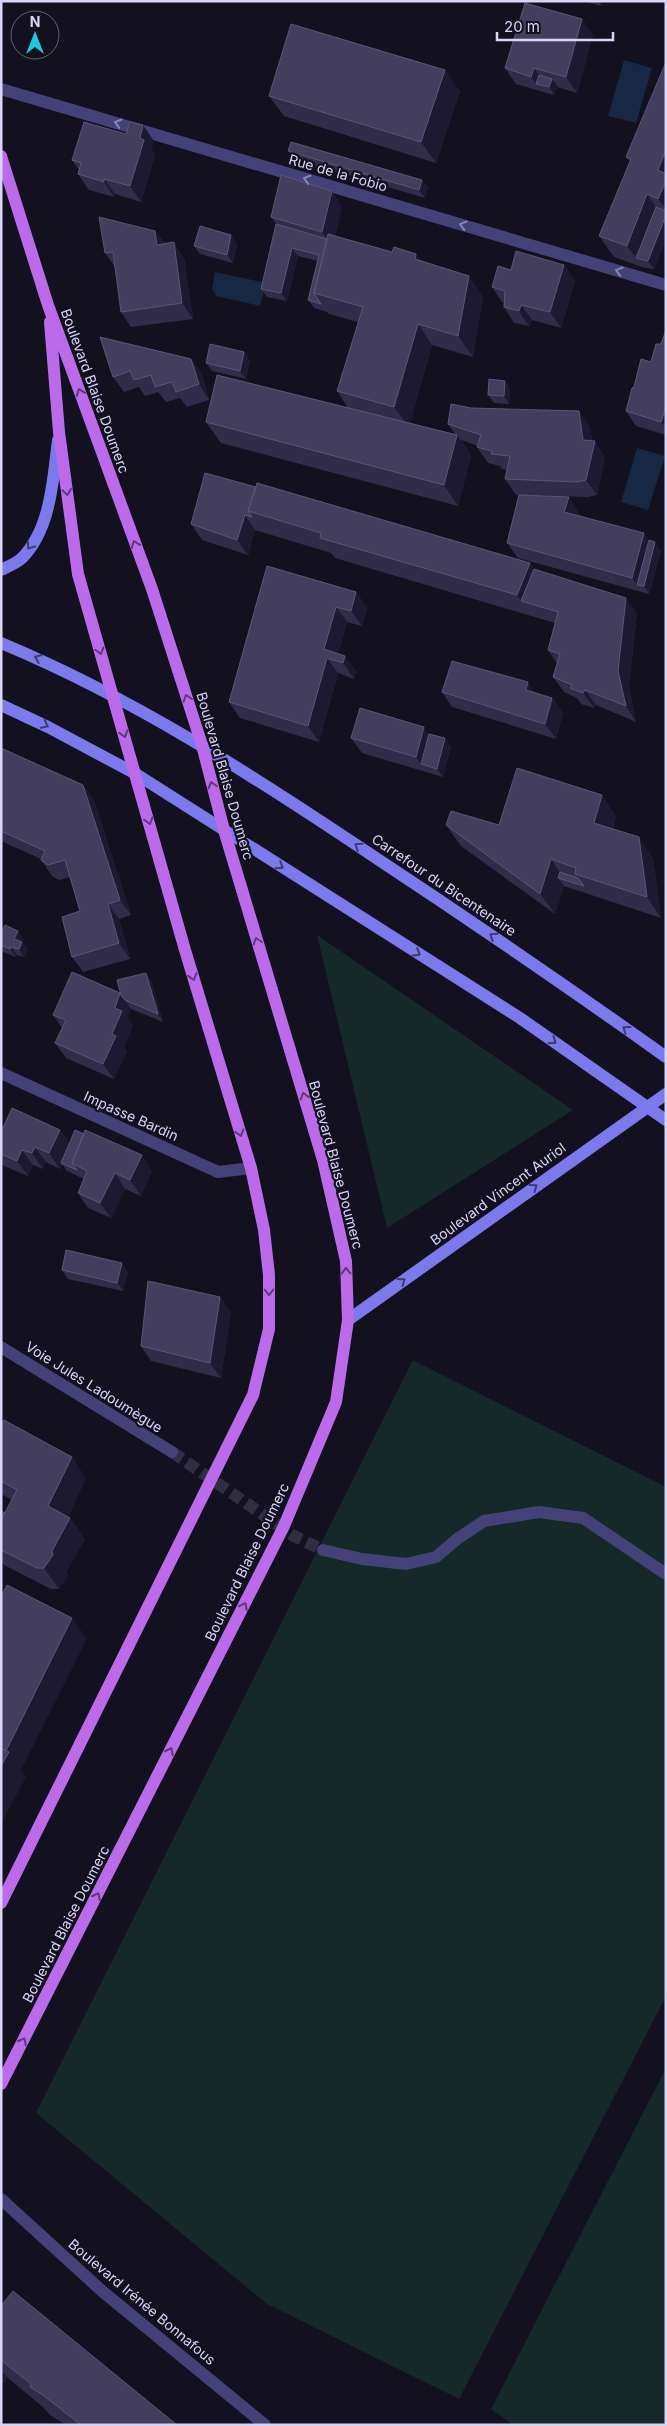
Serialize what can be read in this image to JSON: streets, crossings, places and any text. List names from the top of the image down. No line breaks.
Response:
{"streets":{"main road":["Boulevard Blaise Doumerc","Carrefour du Bicentenaire","Boulevard Vincent Auriol"],"street":["Rue de la Fobio","Impasse Bardin","Voie Jules Ladoumègue","Boulevard Irénée Bonnafous"]},"crossings":[["Boulevard Blaise Doumerc","Carrefour du Bicentenaire"],["Boulevard Blaise Doumerc","Impasse Bardin"],["Boulevard Blaise Doumerc","Boulevard Vincent Auriol"]],"one_way":["Rue de la Fobio","Boulevard Vincent Auriol"],"scale_bar":"20 m","north":"top"}
